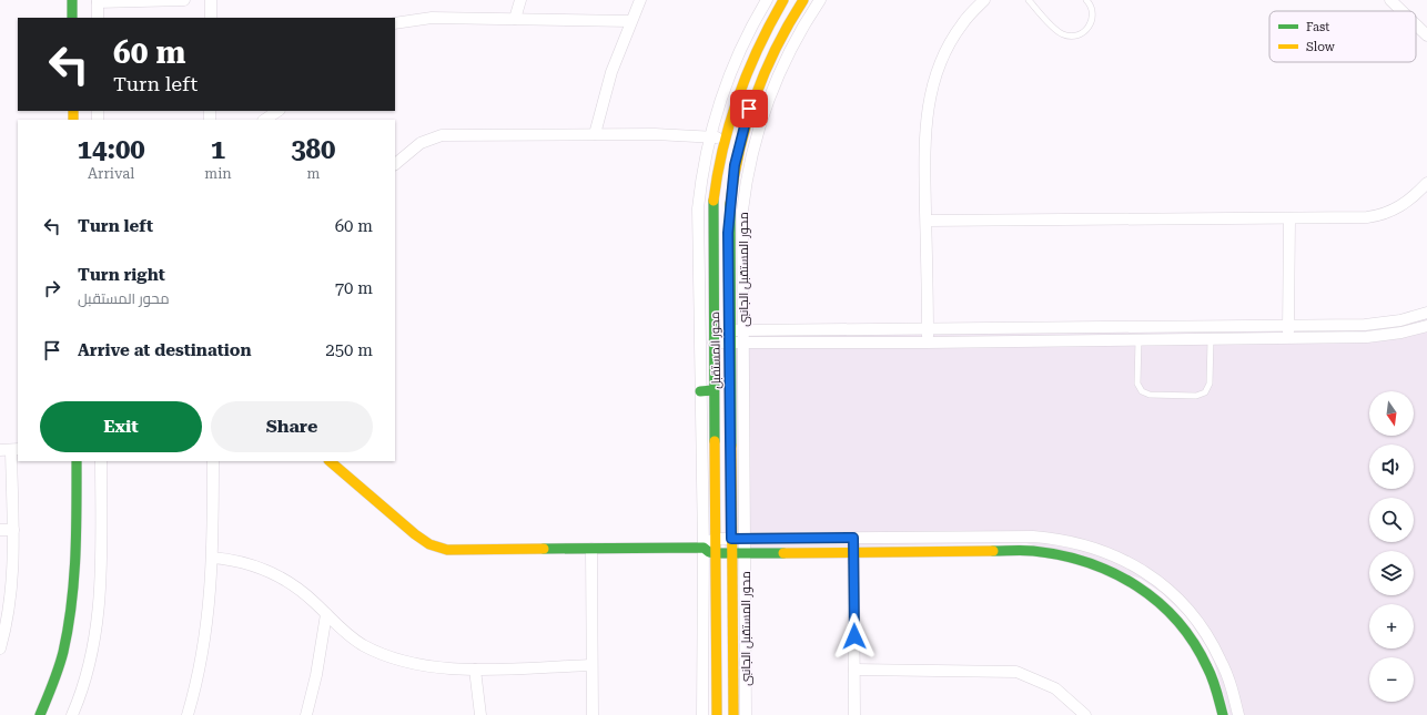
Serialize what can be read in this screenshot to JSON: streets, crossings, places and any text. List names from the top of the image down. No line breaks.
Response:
{"streets":{"street":["محور المستقبل الجانبى","محور المستقبل"]},"legend":["Fast","Slow"],"north":"bottom","page":{"turn":["60 m","Turn left"],"eta":["14:00","Arrival","1","min","380","m"],"list":[{"name":"Turn left","value":"60 m"},{"name":"Turn right","note":"محور المستقبل","value":"70 m"},{"name":"Arrive at destination","value":"250 m"}],"map_buttons":["+","−"],"buttons":["Exit","Share"]}}
